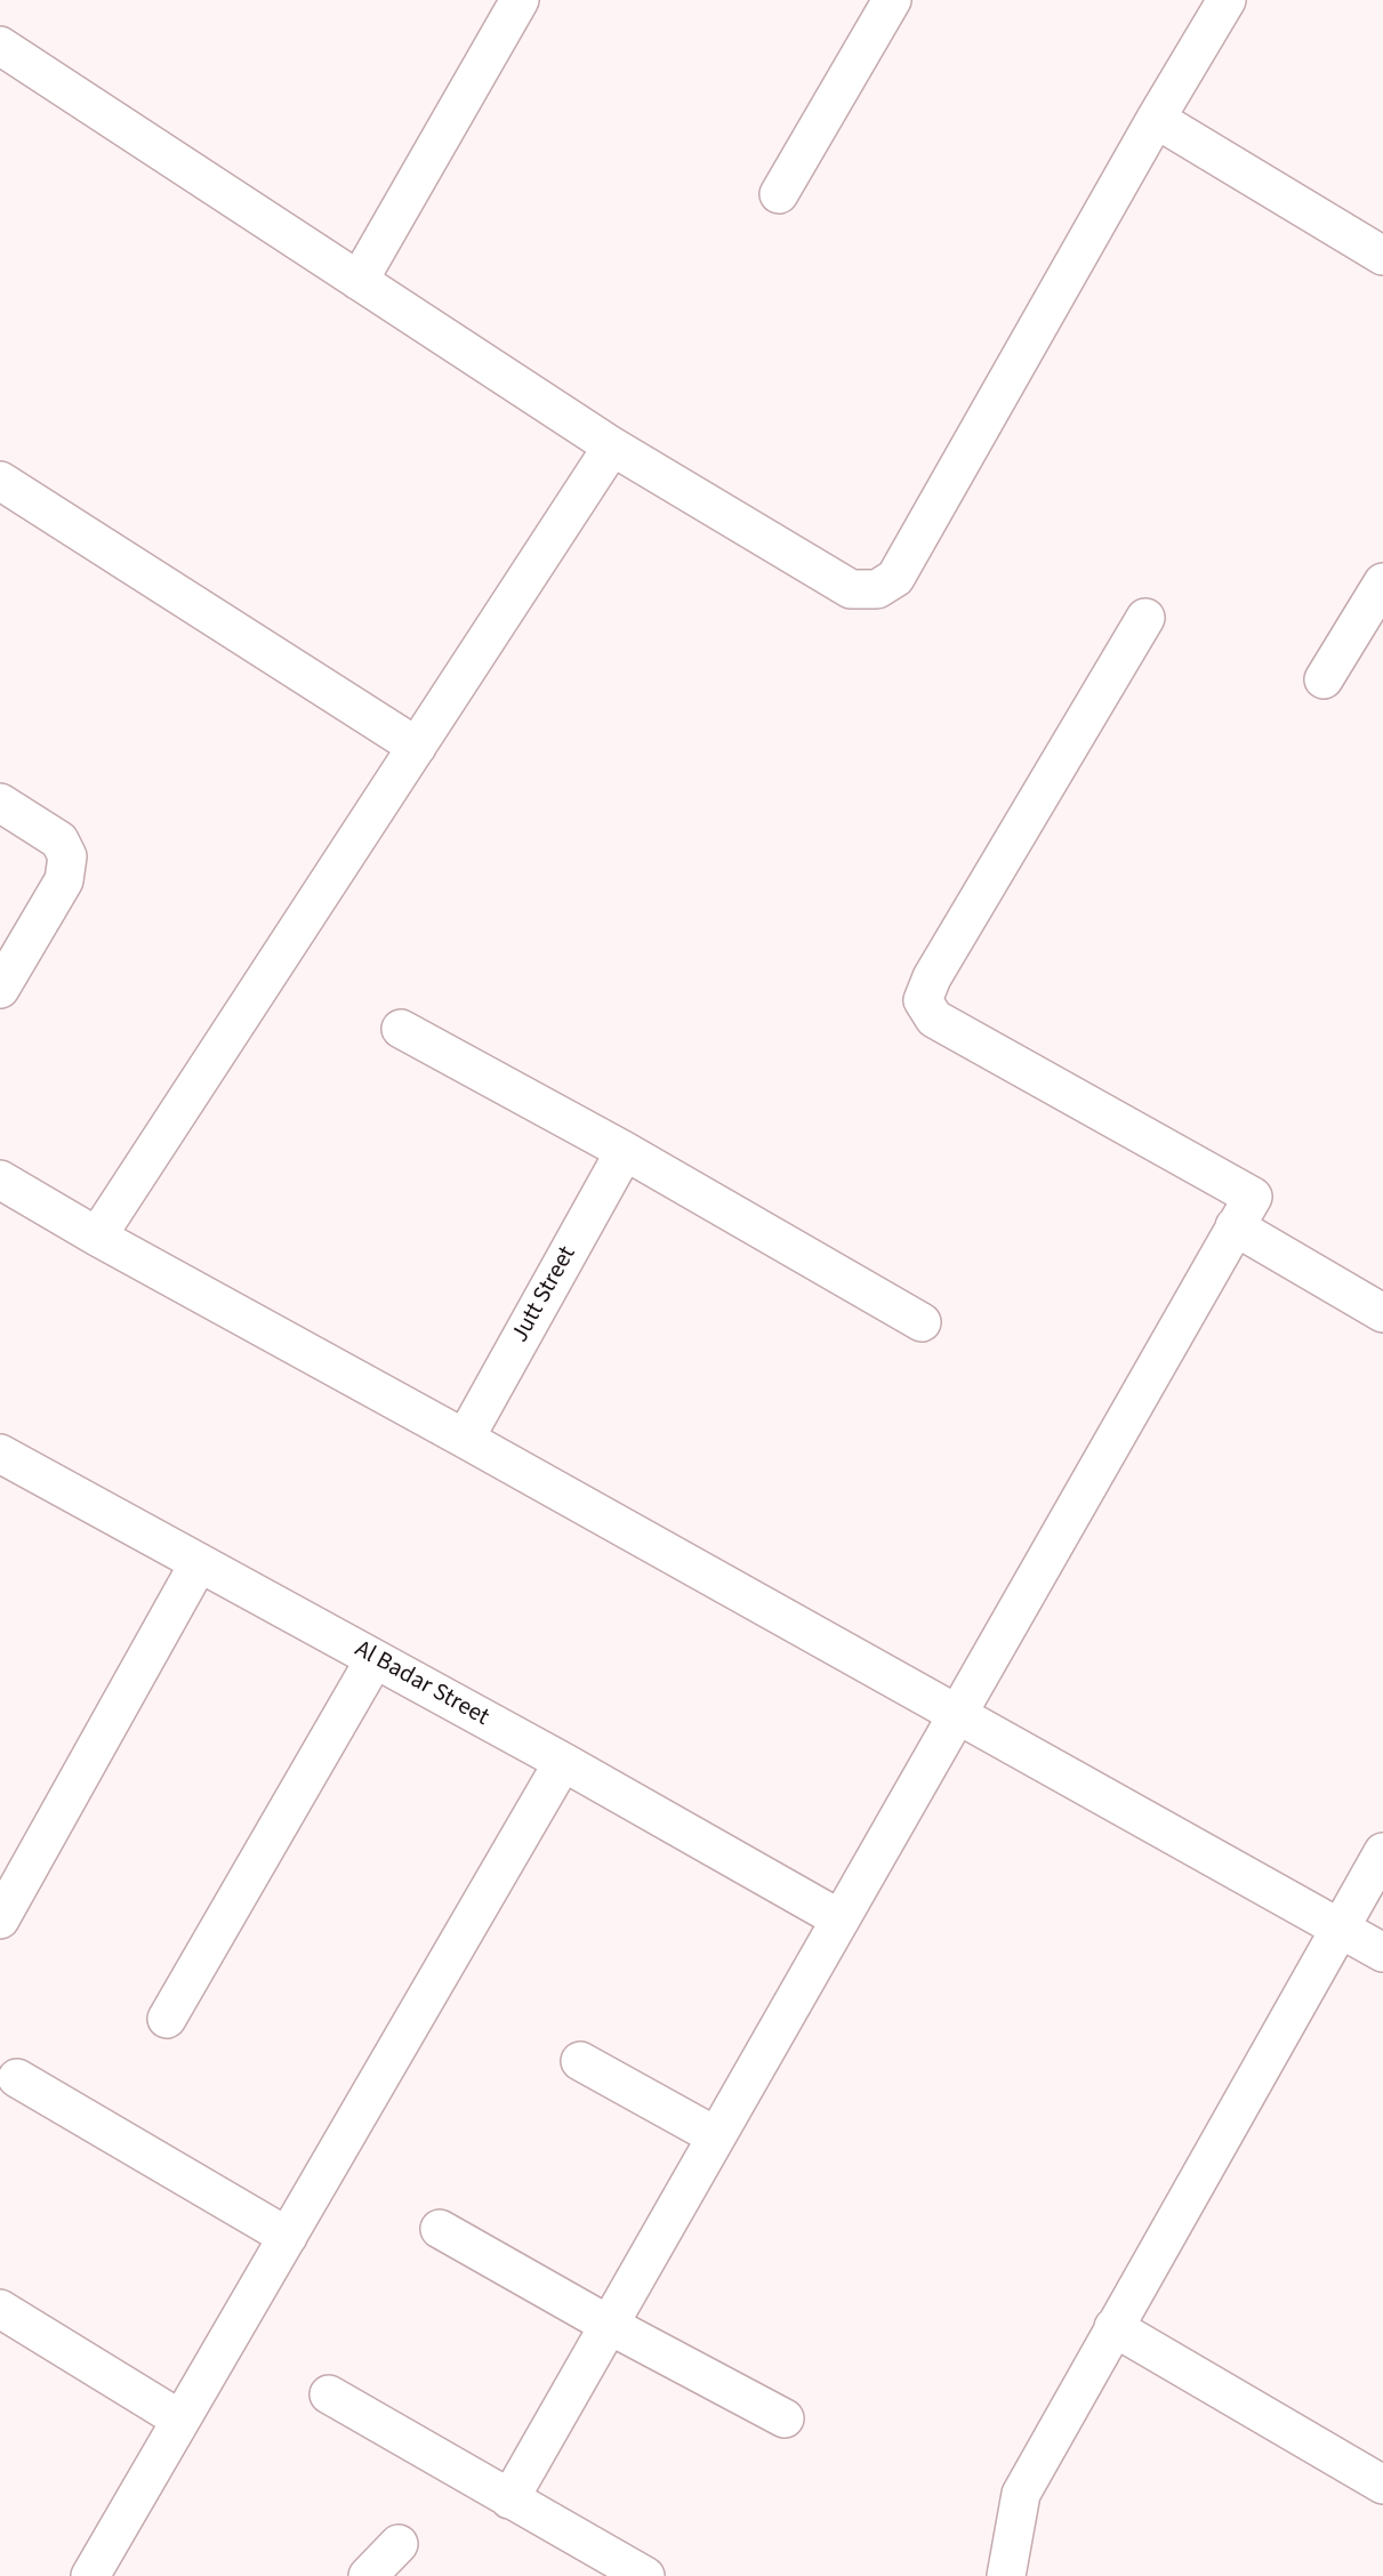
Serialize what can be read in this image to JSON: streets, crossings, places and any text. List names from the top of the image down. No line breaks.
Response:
{"streets":{"street":["Jutt Street","Al Badar Street"]}}
